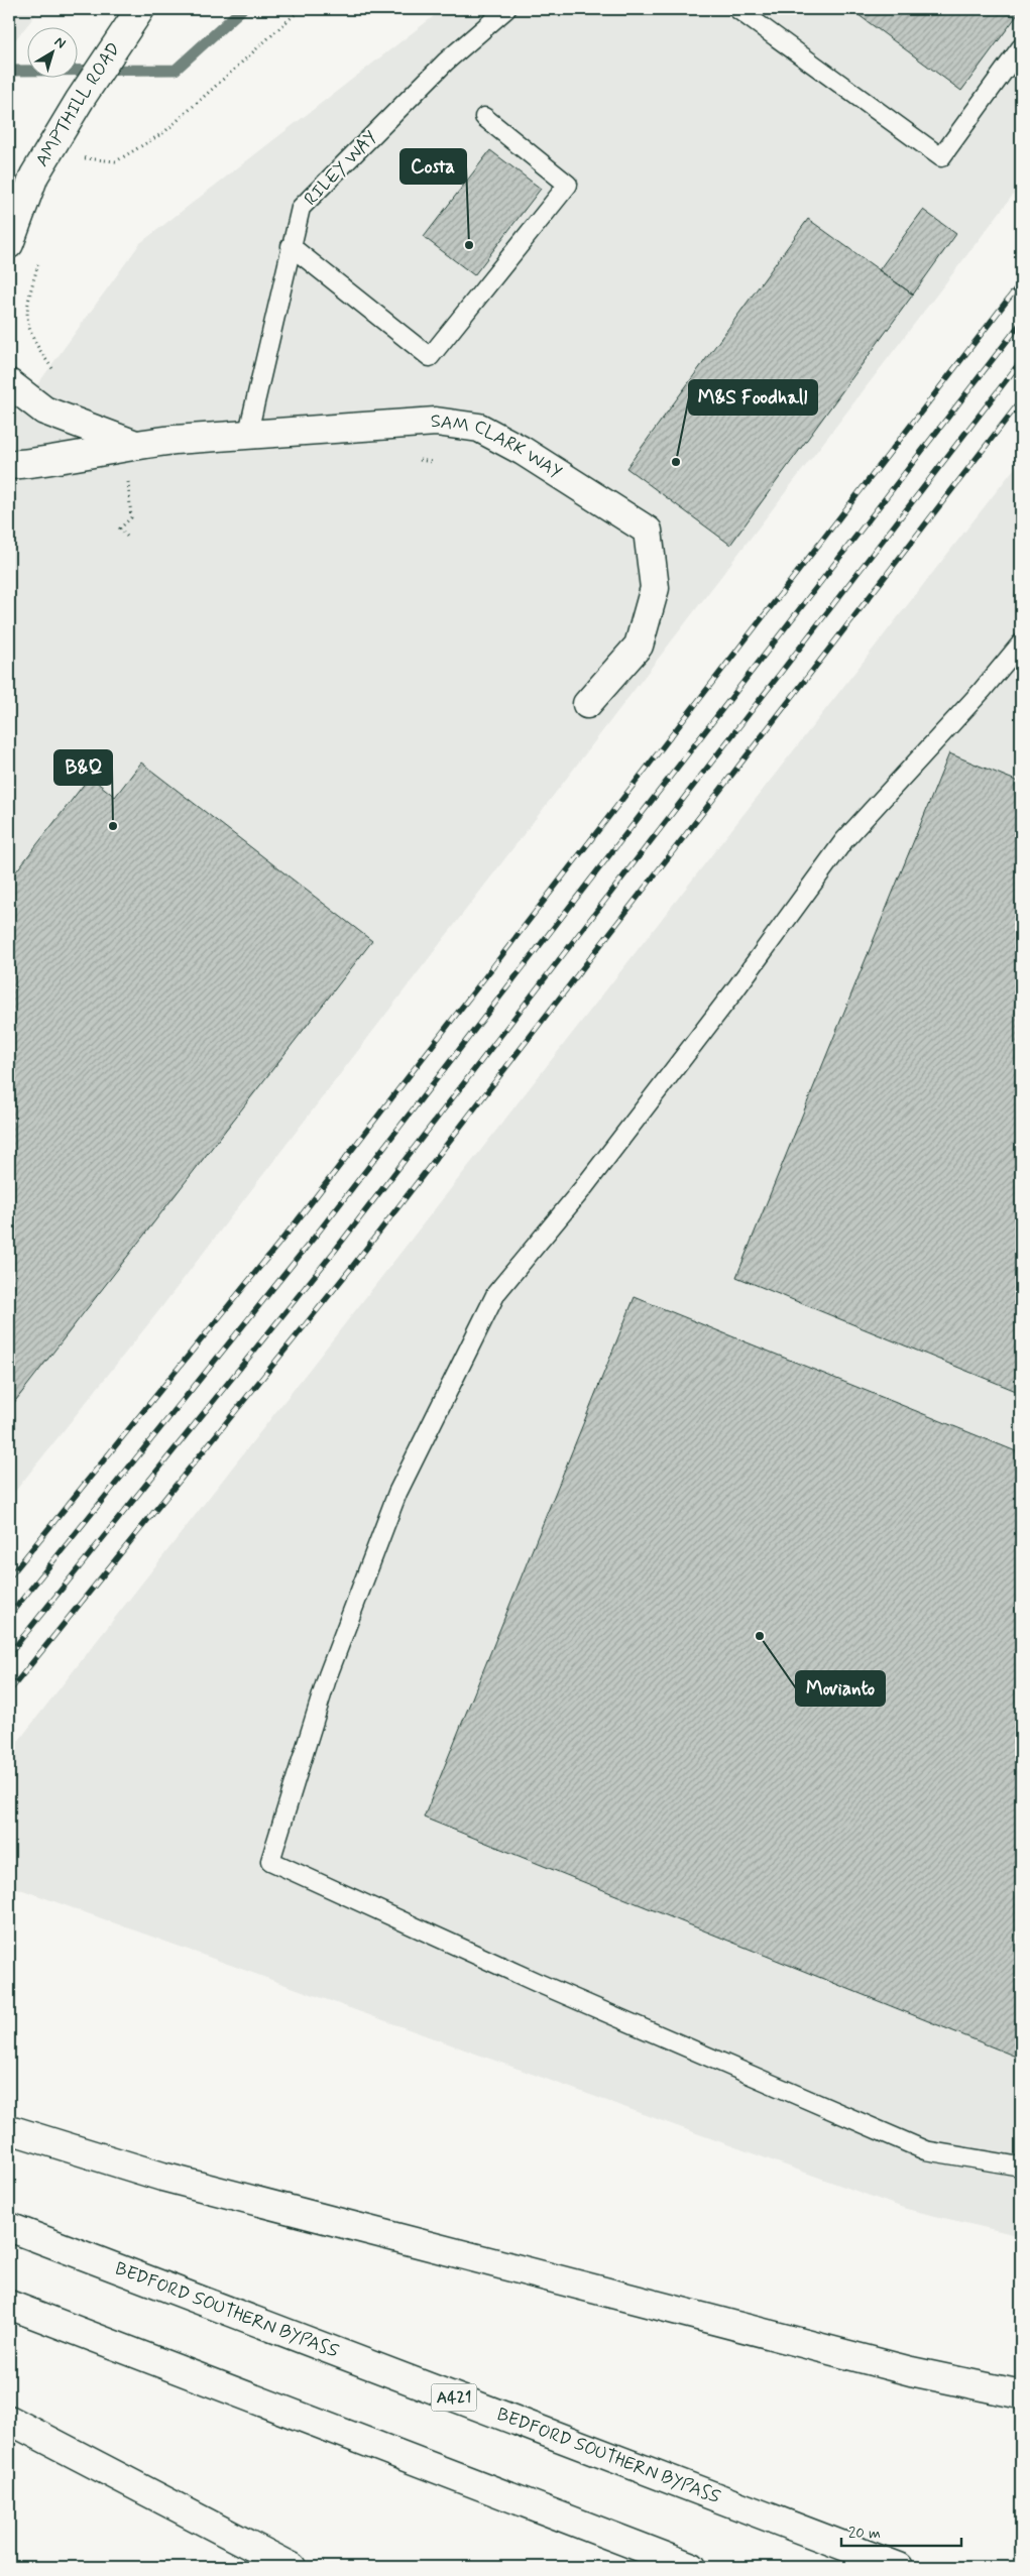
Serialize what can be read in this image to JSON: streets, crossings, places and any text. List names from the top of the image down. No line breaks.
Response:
{"streets":{"main road":["AMPTHILL ROAD","SAM CLARK WAY","BEDFORD SOUTHERN BYPASS","A421"],"lane":["RILEY WAY"]},"crossings":[["RILEY WAY","SAM CLARK WAY"]],"places":["Costa","M&S Foodhall","B&Q","Movianto"],"scale_bar":"20 m","north":"top right"}
